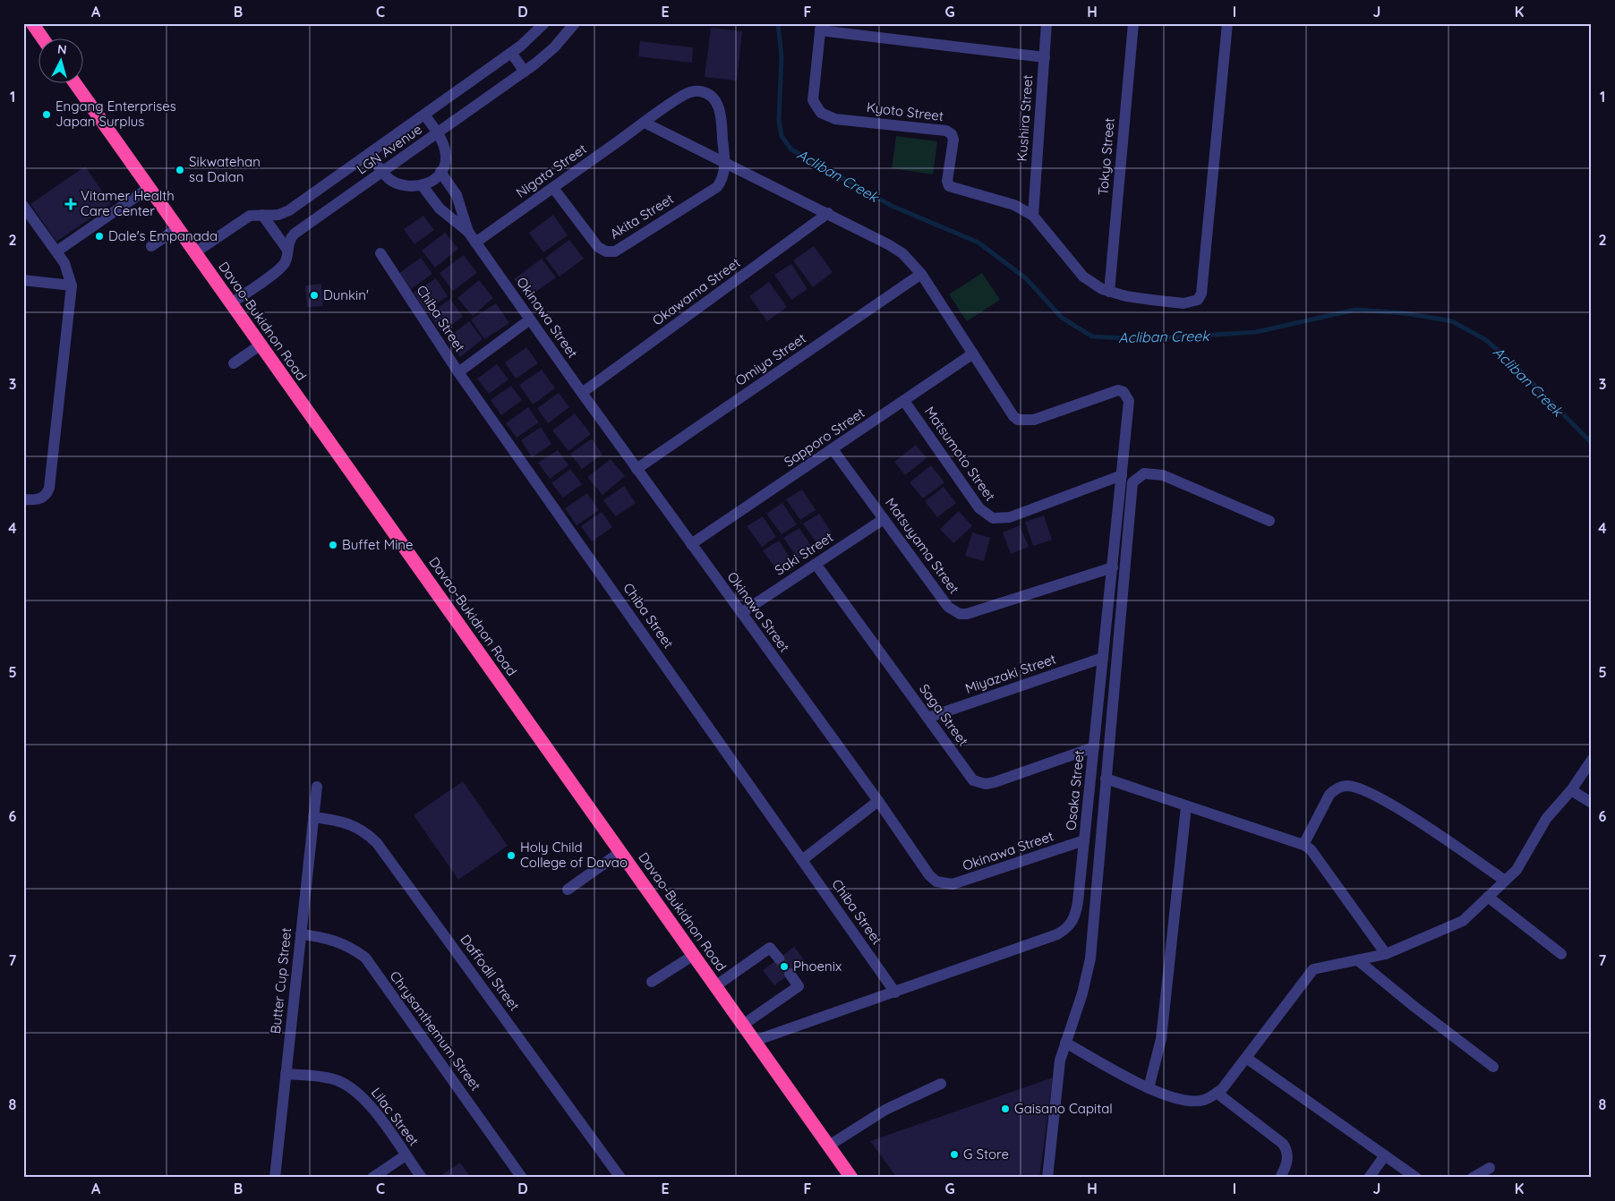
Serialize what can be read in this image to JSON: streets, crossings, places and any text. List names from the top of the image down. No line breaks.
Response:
{"streets":{"highway":["Davao-Bukidnon Road"],"street":["Kyoto Street","Kushira Street","LGN Avenue","Tokyo Street","Nigata Street","Akita Street","Okawama Street","Okinawa Street","Chiba Street","Omiya Street","Sapporo Street","Matsumoto Street","Matsuyama Street","Saki Street","Miyazaki Street","Saga Street","Osaka Street","Daffodil Street","Butter Cup Street","Chrysanthemum Street","Lilac Street"]},"crossings":[["Kyoto Street","Kushira Street"],["Kyoto Street","Tokyo Street"],["LGN Avenue","Davao-Bukidnon Road"],["Nigata Street","Akita Street"],["Nigata Street","Okinawa Street"],["Okawama Street","Okinawa Street"],["Okinawa Street","Omiya Street"],["Okinawa Street","Sapporo Street"],["Okinawa Street","Saki Street"],["Okinawa Street","Osaka Street"],["Chiba Street","Osaka Street"],["Davao-Bukidnon Road","Osaka Street"],["Sapporo Street","Matsumoto Street"],["Sapporo Street","Matsuyama Street"],["Sapporo Street","Osaka Street"],["Matsumoto Street","Osaka Street"],["Matsuyama Street","Saki Street"],["Matsuyama Street","Osaka Street"],["Saki Street","Saga Street"],["Miyazaki Street","Saga Street"],["Miyazaki Street","Osaka Street"],["Saga Street","Osaka Street"],["Daffodil Street","Butter Cup Street"],["Butter Cup Street","Chrysanthemum Street"],["Butter Cup Street","Lilac Street"]],"water":["Acliban Creek"],"places":{"other":["Engang Enterprises Japan Surplus","Sikwatehan sa Dalan","Dale's Empanada","Dunkin'","Buffet Mine","Holy Child College of Davao","Phoenix","Gaisano Capital","G Store"],"health":["Vitamer Health Care Center"]},"north":"top","grid":{"columns":["A","B","C","D","E","F","G","H","I","J","K"],"rows":["1","2","3","4","5","6","7","8"]}}
